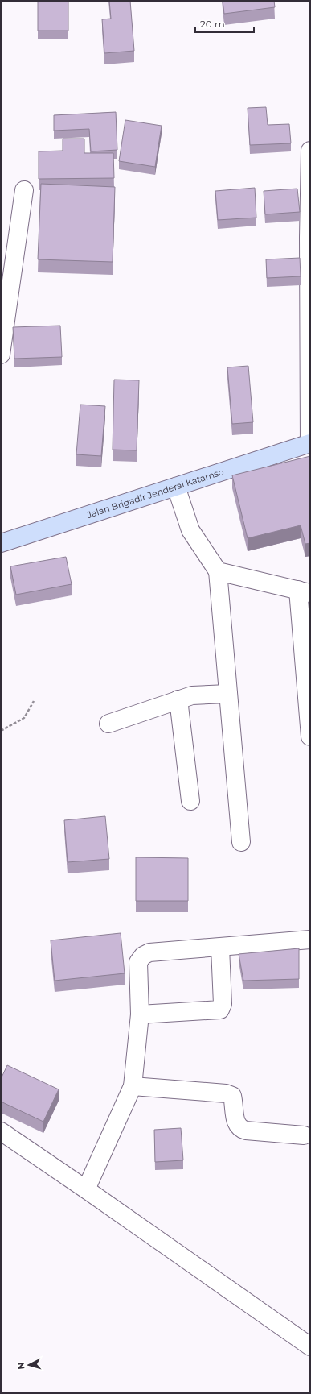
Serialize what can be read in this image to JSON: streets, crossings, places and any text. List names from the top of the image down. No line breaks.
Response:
{"streets":{"main road":["Jalan Brigadir Jenderal Katamso"]},"scale_bar":"20 m","north":"left"}
